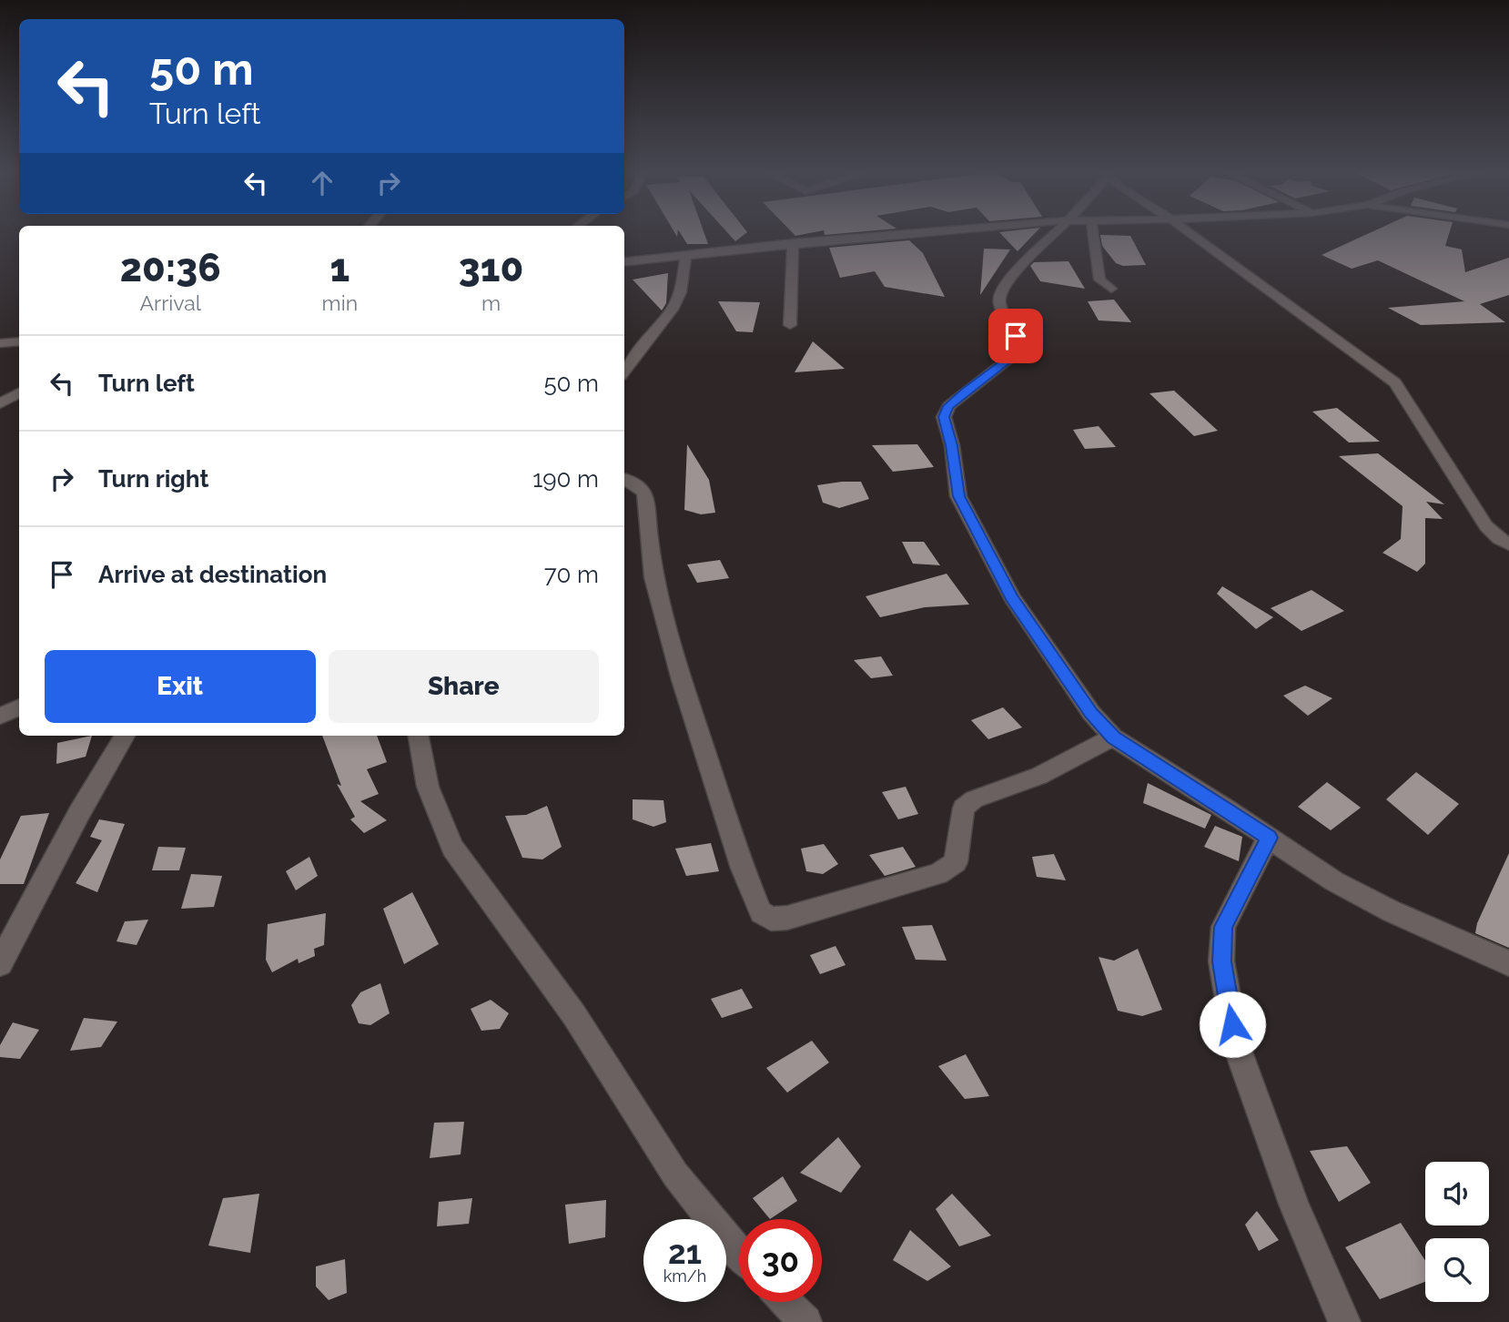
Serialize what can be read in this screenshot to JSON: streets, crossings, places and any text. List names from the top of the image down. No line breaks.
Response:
{"page":{"turn":["50 m","Turn left"],"eta":["20:36","Arrival","1","min","310","m"],"list":[{"name":"Turn left","value":"50 m"},{"name":"Turn right","value":"190 m"},{"name":"Arrive at destination","value":"70 m"}],"buttons":["Exit","Share"],"speed":"21 km/h","limit":"30"}}
